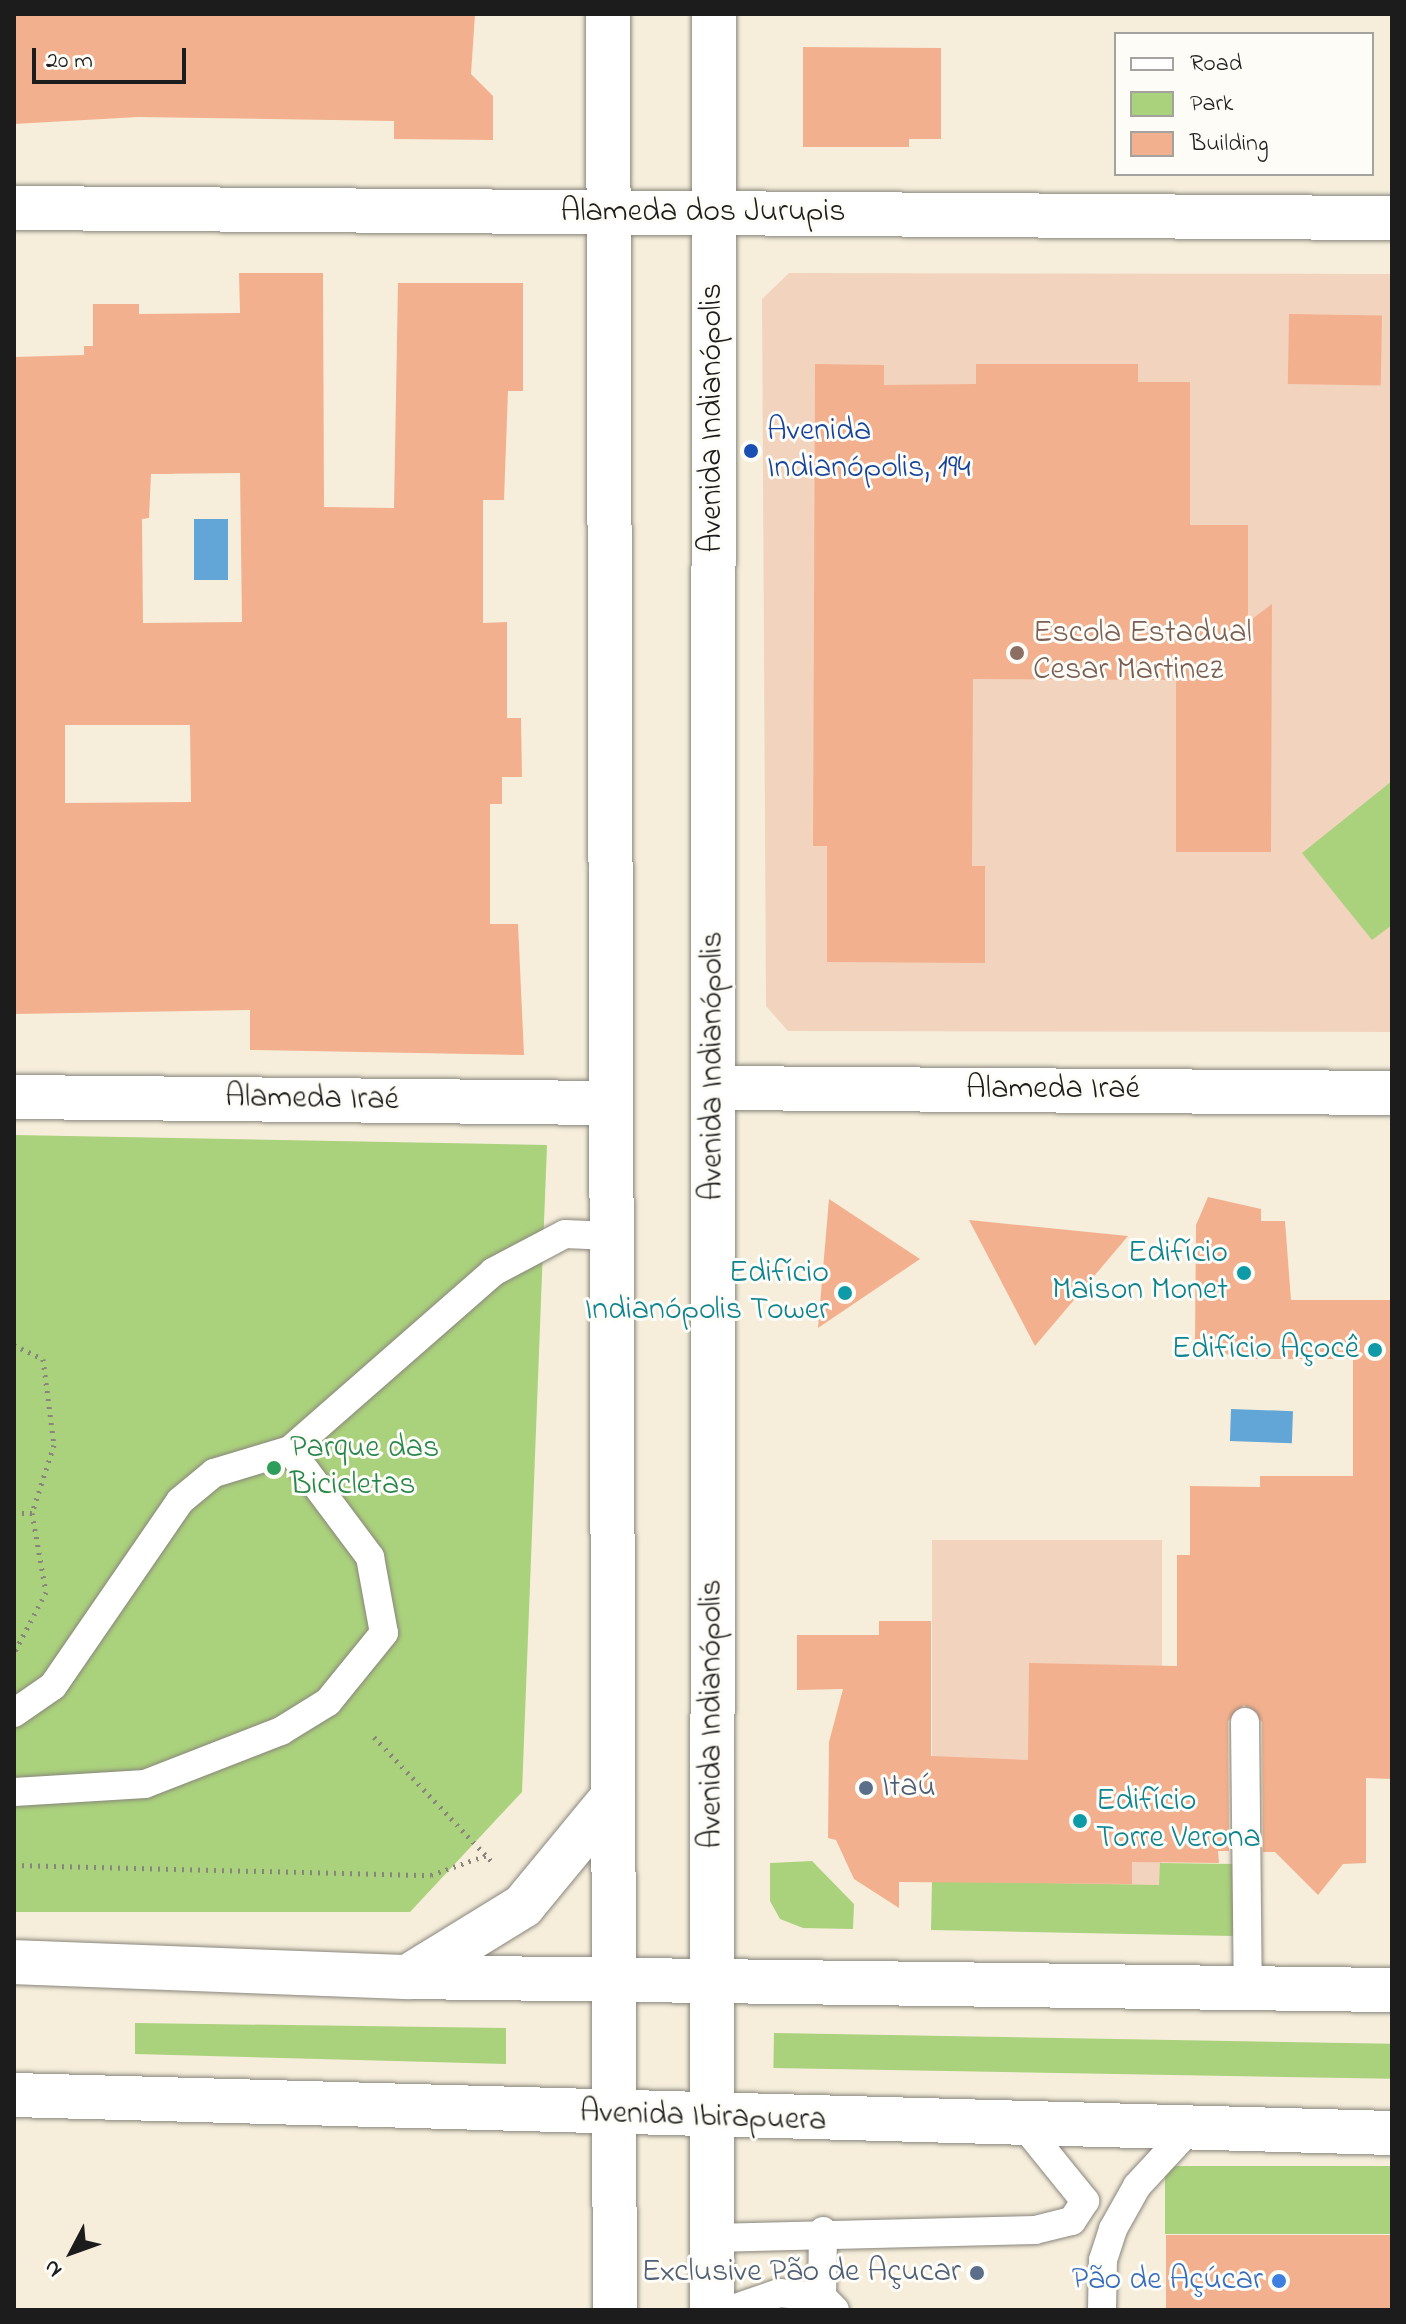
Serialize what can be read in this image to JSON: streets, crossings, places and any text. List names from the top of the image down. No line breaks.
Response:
{"streets":{"main road":["Alameda dos Jurupis","Avenida Indianópolis","Alameda Iraé","Avenida Ibirapuera"]},"crossings":[["Alameda dos Jurupis","Avenida Indianópolis"],["Avenida Indianópolis","Alameda Iraé"],["Avenida Indianópolis","Avenida Ibirapuera"]],"places":["Avenida Indianópolis, 194","Escola Estadual Cesar Martinez","Edifício Maison Monet","Edifício Indianópolis Tower","Edifício Açocê","Parque das Bicicletas","Itaú","Edifício Torre Verona","Exclusive Pão de Açucar","Pão de Açúcar"],"legend":["Road","Park","Building"],"scale_bar":"20 m","north":"bottom left"}
